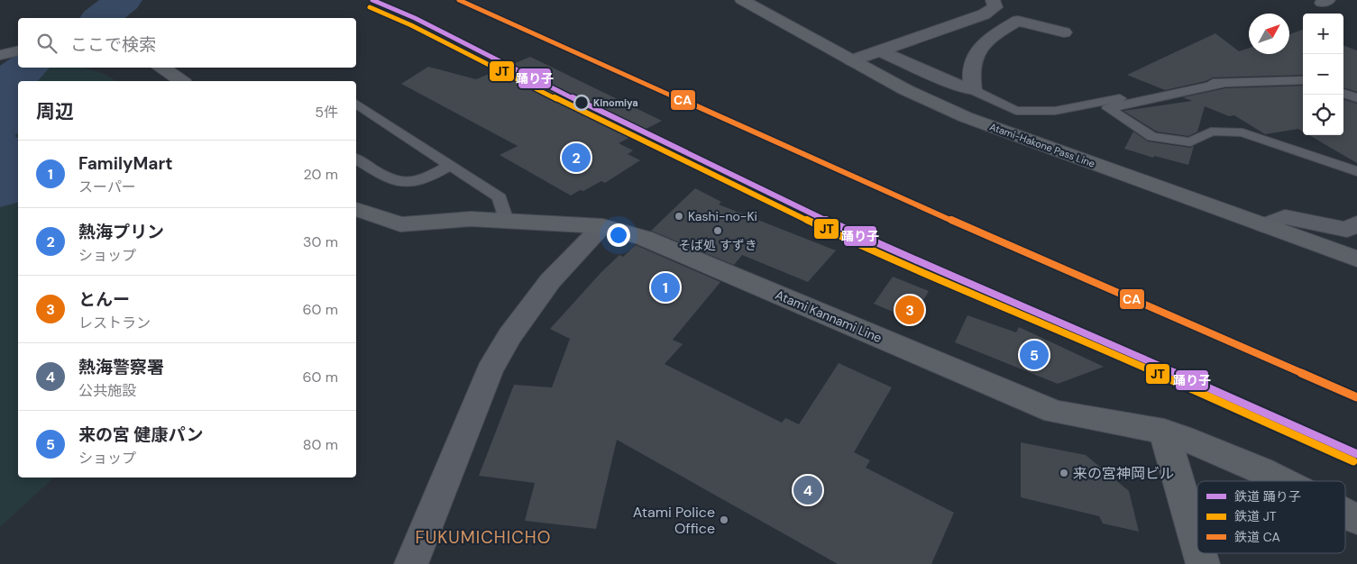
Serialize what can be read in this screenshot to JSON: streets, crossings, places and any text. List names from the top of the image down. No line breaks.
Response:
{"streets":{"main road":["Atami-Hakone Pass Line","Atami Kannami Line"]},"districts":["FUKUMICHICHO"],"places":["Kinomiya","Kashi-no-Ki","そば処 すずき","来の宮神岡ビル","Atami Police Office"],"lines":["rail line 踊り子","rail line CA","rail line JT"],"legend":["鉄道 踊り子","鉄道 JT","鉄道 CA"],"north":"top right","page":{"map_buttons":["+","−"],"search":"ここで検索","heading":["周辺","5件"],"list":[{"mark":"1","name":"FamilyMart","note":"スーパー","value":"20 m"},{"mark":"2","name":"熱海プリン","note":"ショップ","value":"30 m"},{"mark":"3","name":"とんー","note":"レストラン","value":"60 m"},{"mark":"4","name":"熱海警察署","note":"公共施設","value":"60 m"},{"mark":"5","name":"来の宮 健康パン","note":"ショップ","value":"80 m"}],"pins":["2","1","3","5","4"]}}
